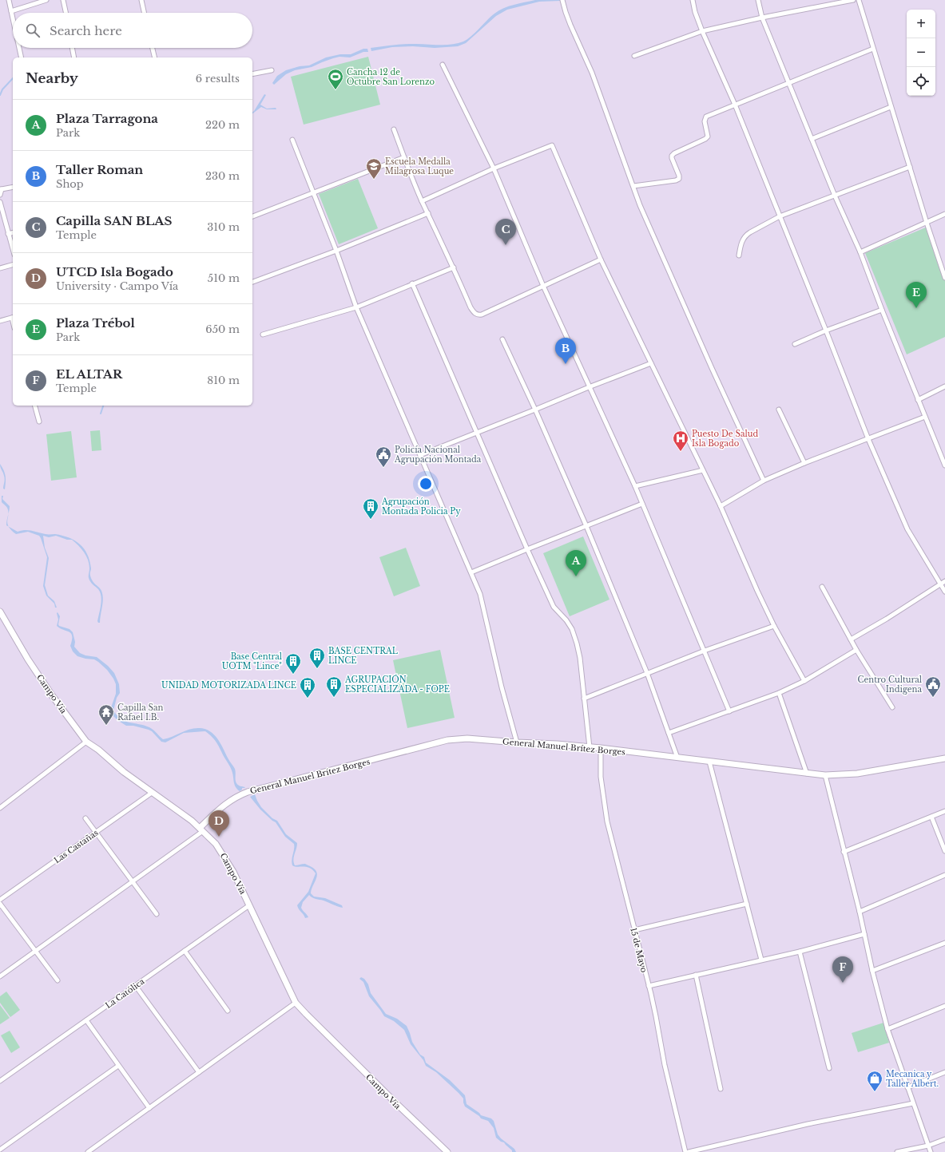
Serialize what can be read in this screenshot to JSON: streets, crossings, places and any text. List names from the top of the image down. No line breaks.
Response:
{"streets":{"street":["Campo Vía","General Manuel Brítez Borges","Las Castañas","15 de Mayo","La Católica"]},"crossings":[["Campo Vía","General Manuel Brítez Borges"],["Campo Vía","Las Castañas"],["Campo Vía","La Católica"],["General Manuel Brítez Borges","15 de Mayo"]],"places":{"sports":["Cancha 12 de Octubre San Lorenzo"],"school or university":["Escuela Medalla Milagrosa Luque"],"hospital":["Puesto De Salud Isla Bogado"],"public building":["Policía Nacional Agrupación Montada","Centro Cultural Indigena"],"building":["Agrupación Montada Policia Py","BASE CENTRAL LINCE","Base Central UOTM \"Lince\"","AGRUPACIÓN ESPECIALIZADA - FOPE","UNIDAD MOTORIZADA LINCE"],"temple":["Capilla San Rafael I.B."],"shop":["Mecanica y Taller Albert."]},"page":{"map_buttons":["+","−"],"search":"Search here","heading":["Nearby","6 results"],"list":[{"mark":"A","name":"Plaza Tarragona","note":"Park","value":"220 m"},{"mark":"B","name":"Taller Roman","note":"Shop","value":"230 m"},{"mark":"C","name":"Capilla SAN BLAS","note":"Temple","value":"310 m"},{"mark":"D","name":"UTCD Isla Bogado","note":"University · Campo Vía","value":"510 m"},{"mark":"E","name":"Plaza Trébol","note":"Park","value":"650 m"},{"mark":"F","name":"EL ALTAR","note":"Temple","value":"810 m"}],"pins":["C","E","B","A","D","F"]}}
